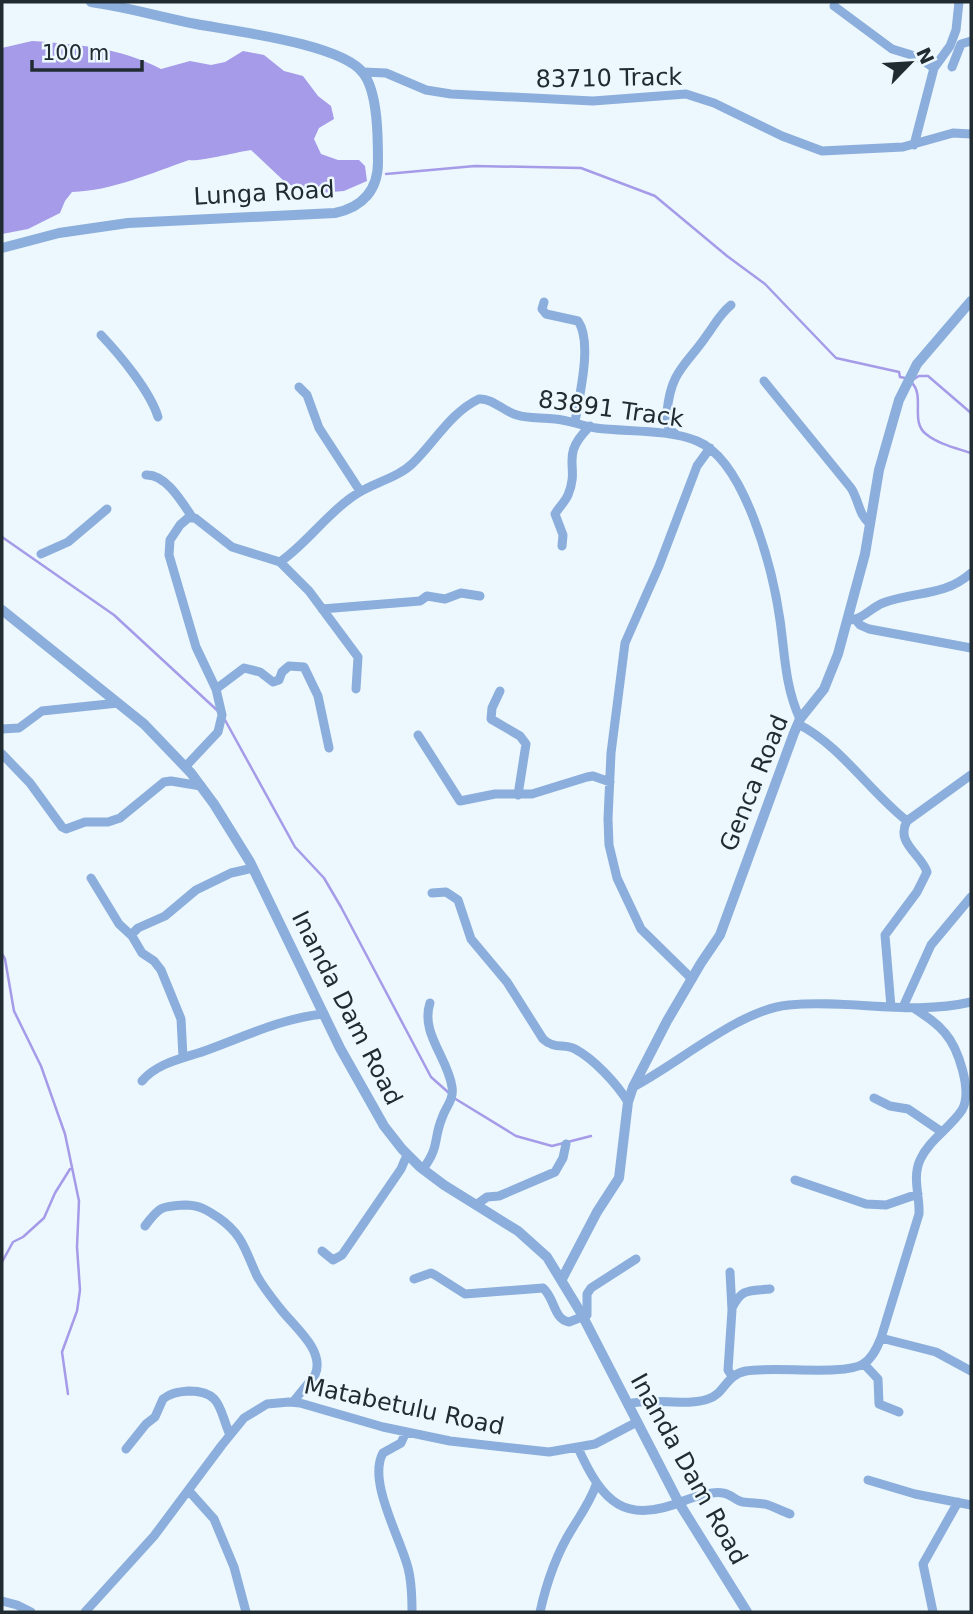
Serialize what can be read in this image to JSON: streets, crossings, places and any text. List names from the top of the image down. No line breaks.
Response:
{"streets":{"street":["83710 Track","Lunga Road","83891 Track","Genca Road","Inanda Dam Road","Matabetulu Road"]},"crossings":[["83710 Track","Lunga Road"],["83891 Track","Genca Road"],["Genca Road","Inanda Dam Road"],["Inanda Dam Road","Matabetulu Road"]],"scale_bar":"100 m","north":"top right"}
